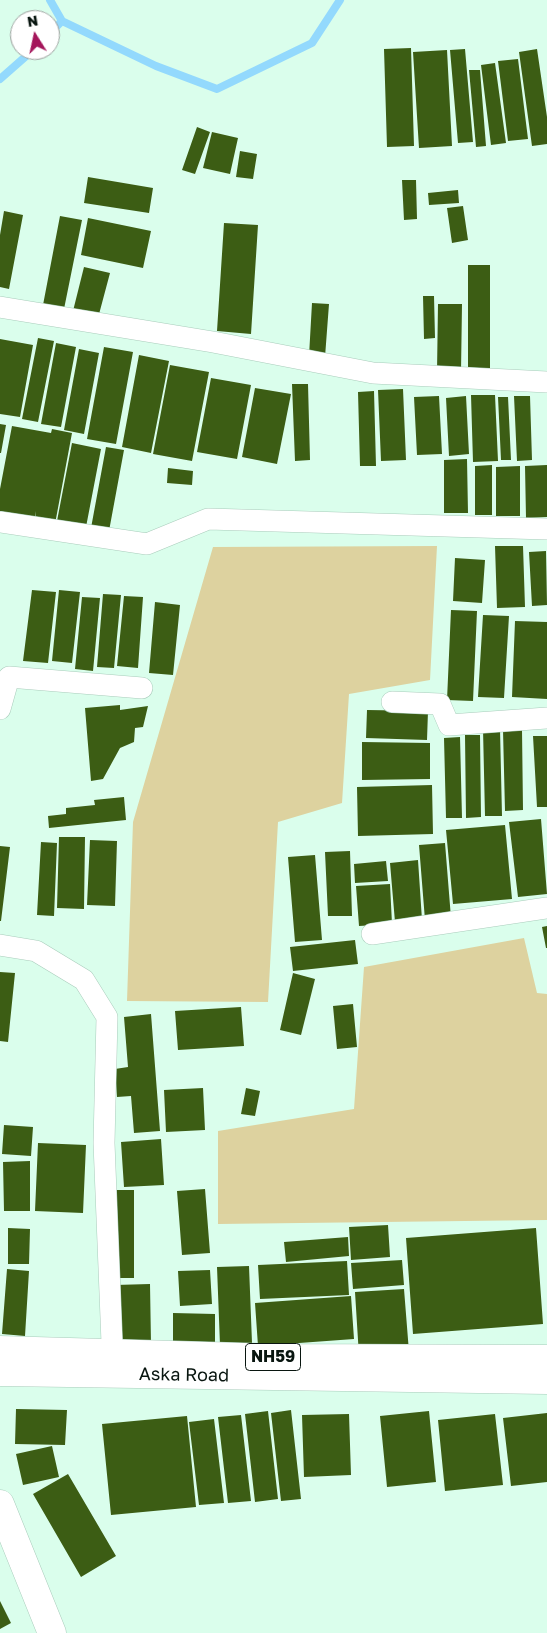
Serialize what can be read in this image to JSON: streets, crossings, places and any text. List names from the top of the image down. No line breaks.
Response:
{"streets":{"main road":["NH59","Aska Road"]},"crossings":[["NH59","Aska Road"]],"north":"top"}
